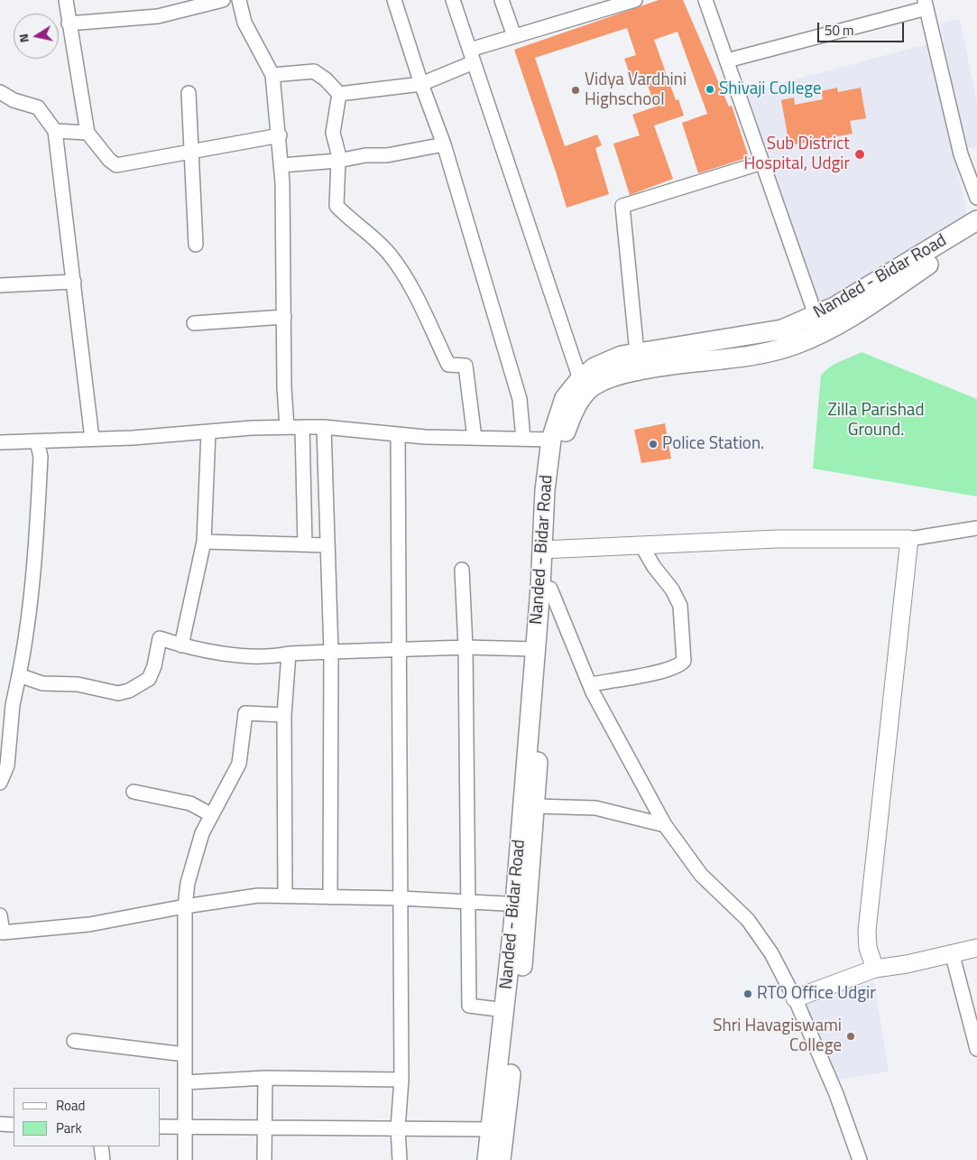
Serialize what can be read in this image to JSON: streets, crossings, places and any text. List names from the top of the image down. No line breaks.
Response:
{"streets":{"highway":["Nanded - Bidar Road"]},"parks":["Zilla Parishad Ground."],"places":["Shivaji College","Vidya Vardhini Highschool","Sub District Hospital, Udgir","Police Station.","RTO Office Udgir","Shri Havagiswami College"],"legend":["Road","Park"],"scale_bar":"50 m","north":"left"}
